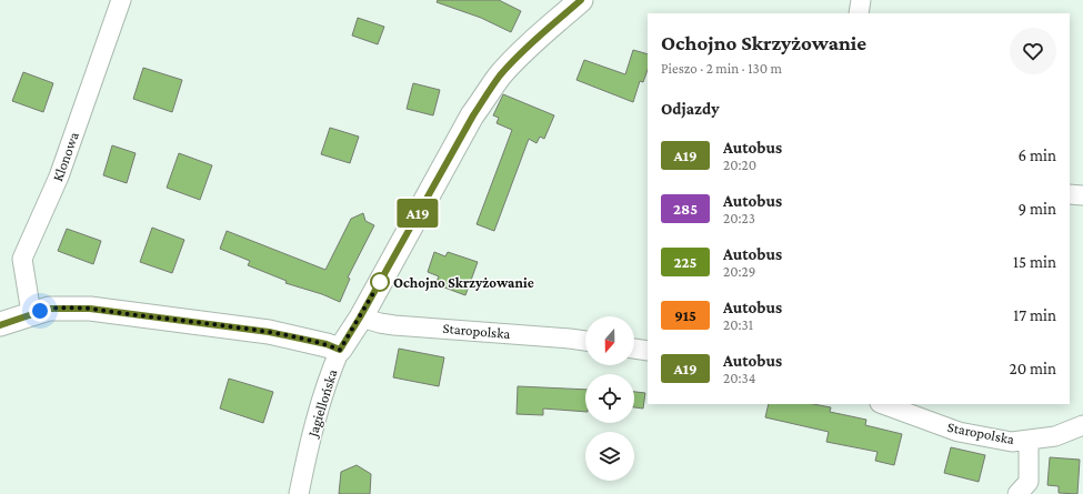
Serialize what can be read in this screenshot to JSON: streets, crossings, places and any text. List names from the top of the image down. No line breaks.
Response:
{"streets":{"street":["Klonowa","Staropolska","Jagiellońska"]},"crossings":[["Staropolska","Jagiellońska"]],"places":["Ochojno Skrzyżowanie"],"lines":["bus line A19"],"north":"bottom","page":{"on_map":"A19","heading":[["Ochojno Skrzyżowanie","Pieszo · 2 min · 130 m"],"Odjazdy"],"list":[{"mark":"A19","name":"Autobus","note":"20:20","value":"6 min"},{"mark":"285","name":"Autobus","note":"20:23","value":"9 min"},{"mark":"225","name":"Autobus","note":"20:29","value":"15 min"},{"mark":"915","name":"Autobus","note":"20:31","value":"17 min"},{"mark":"A19","name":"Autobus","note":"20:34","value":"20 min"}]}}
